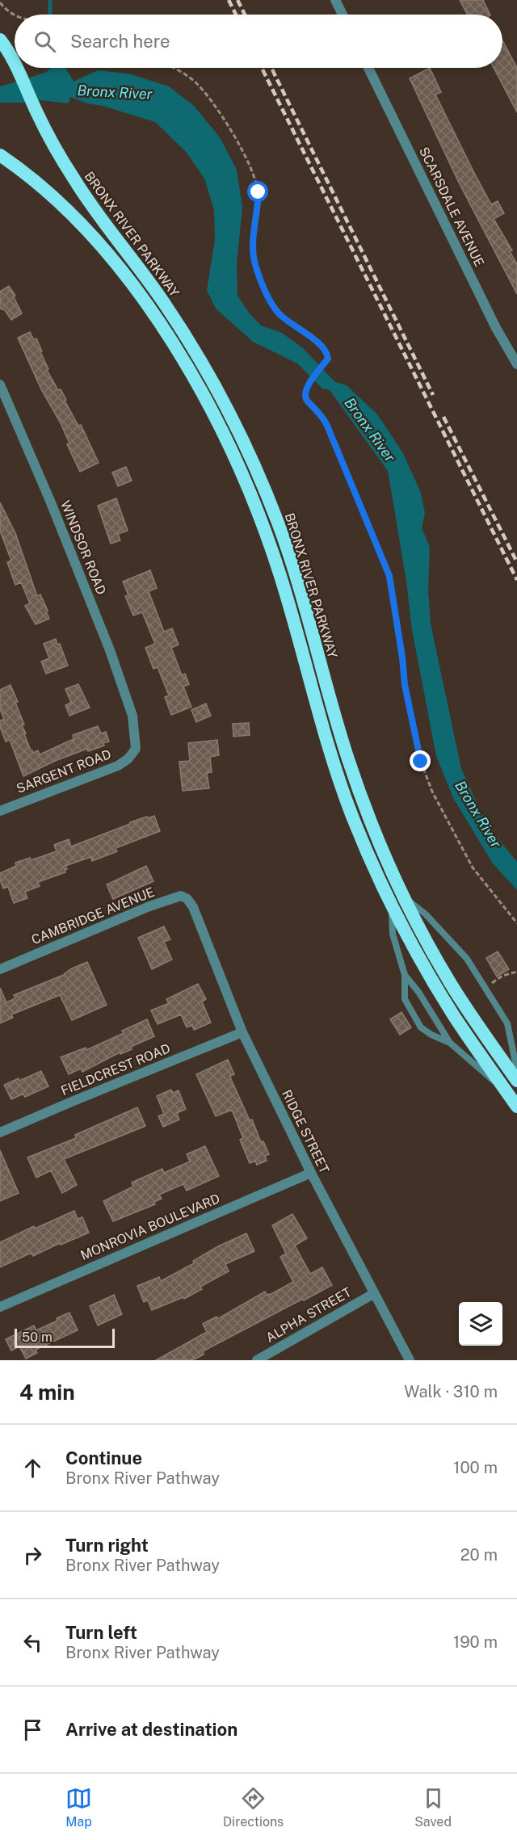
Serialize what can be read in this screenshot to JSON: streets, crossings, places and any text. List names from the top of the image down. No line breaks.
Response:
{"streets":{"highway":["BRONX RIVER PARKWAY"],"street":["SCARSDALE AVENUE","WINDSOR ROAD","SARGENT ROAD","CAMBRIDGE AVENUE","FIELDCREST ROAD","RIDGE STREET","MONROVIA BOULEVARD","ALPHA STREET"]},"crossings":[["WINDSOR ROAD","SARGENT ROAD"],["CAMBRIDGE AVENUE","RIDGE STREET"],["FIELDCREST ROAD","RIDGE STREET"],["RIDGE STREET","MONROVIA BOULEVARD"],["RIDGE STREET","ALPHA STREET"]],"water":["Bronx River"],"scale_bar":"50 m","page":{"search":"Search here","scale":"50 m","heading":["4 min","Walk · 310 m"],"list":[["Continue","Bronx River Pathway","100 m"],["Turn right","Bronx River Pathway","20 m"],["Turn left","Bronx River Pathway","190 m"],"Arrive at destination"],"nav":["Map","Directions","Saved"]}}
